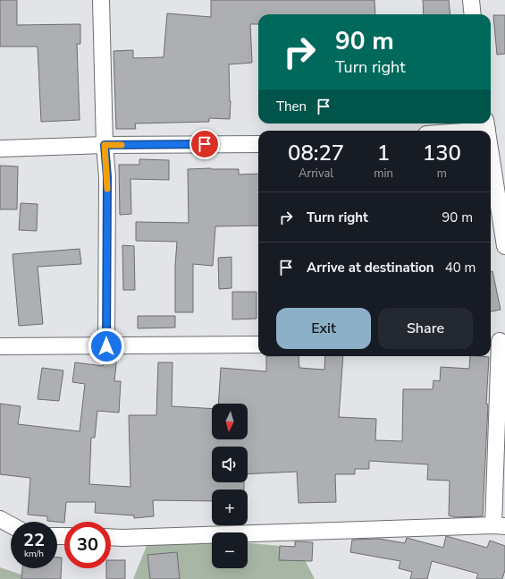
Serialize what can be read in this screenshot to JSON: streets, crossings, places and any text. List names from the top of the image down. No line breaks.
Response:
{"north":"bottom","page":{"turn":["90 m","Turn right"],"then":"Then","eta":["08:27","Arrival","1","min","130","m"],"list":[{"name":"Turn right","value":"90 m"},{"name":"Arrive at destination","value":"40 m"}],"buttons":["Exit","Share"],"map_buttons":["+","−"],"speed":"22 km/h","limit":"30"}}
